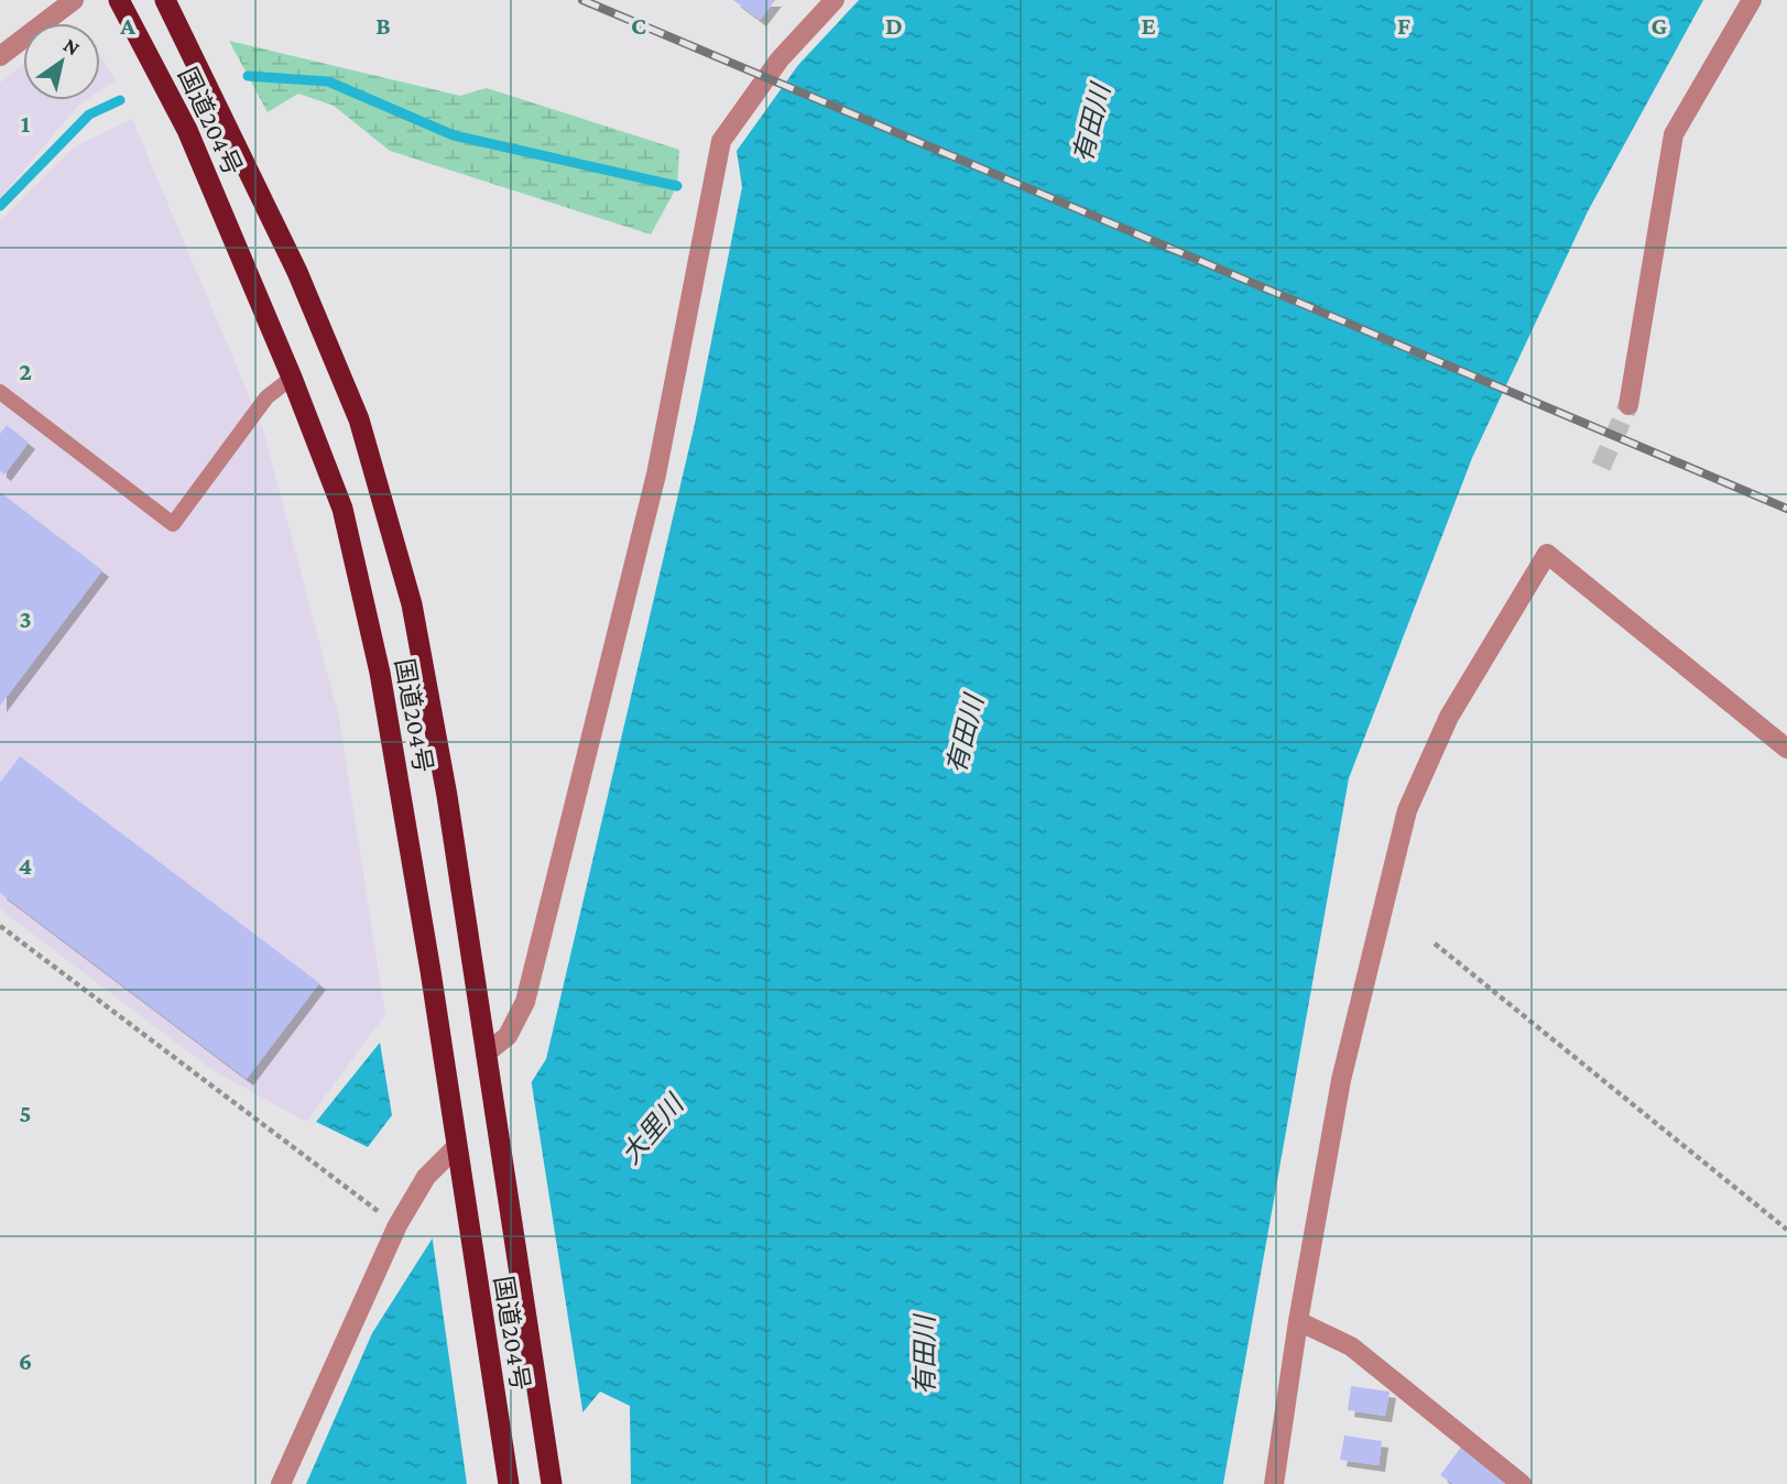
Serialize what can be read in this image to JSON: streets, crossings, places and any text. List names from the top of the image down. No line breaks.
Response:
{"streets":{"highway":["国道204号"]},"water":["有田川","大里川"],"north":"top right","grid":{"columns":["A","B","C","D","E","F","G"],"rows":["1","2","3","4","5","6"]}}
